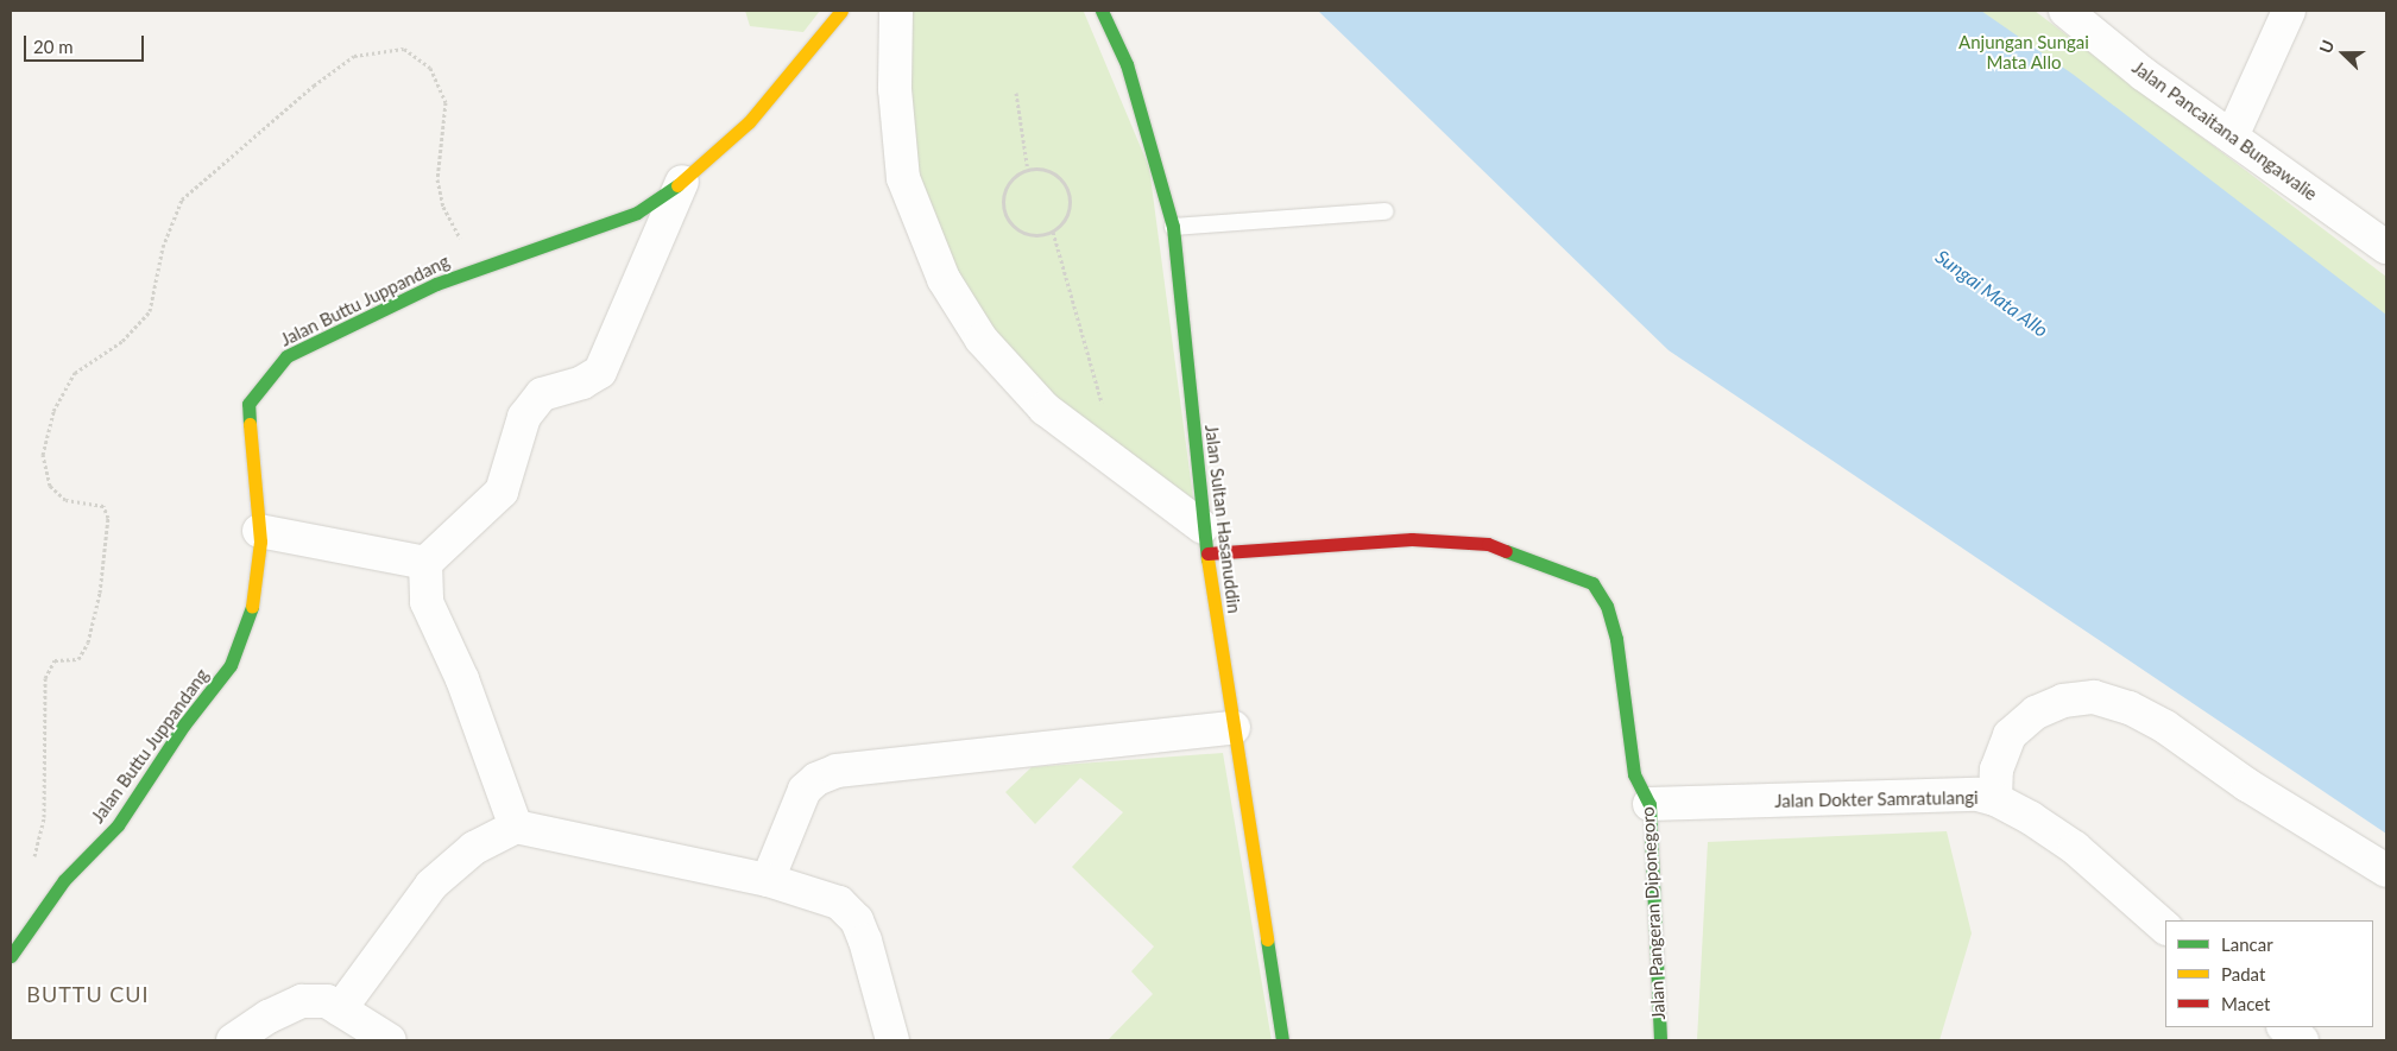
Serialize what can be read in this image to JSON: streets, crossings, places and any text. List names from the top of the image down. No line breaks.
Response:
{"streets":{"main road":["Jalan Buttu Juppandang","Jalan Sultan Hasanuddin","Jalan Pangeran Diponegoro"],"street":["Jalan Pancaitana Bungawalie","Jalan Dokter Samratulangi"]},"crossings":[["Jalan Sultan Hasanuddin","Jalan Pangeran Diponegoro"],["Jalan Dokter Samratulangi","Jalan Pangeran Diponegoro"]],"districts":["BUTTU CUI"],"water":["Sungai Mata Allo"],"parks":["Anjungan Sungai Mata Allo"],"legend":["Lancar","Padat","Macet"],"scale_bar":"20 m","north":"left"}
